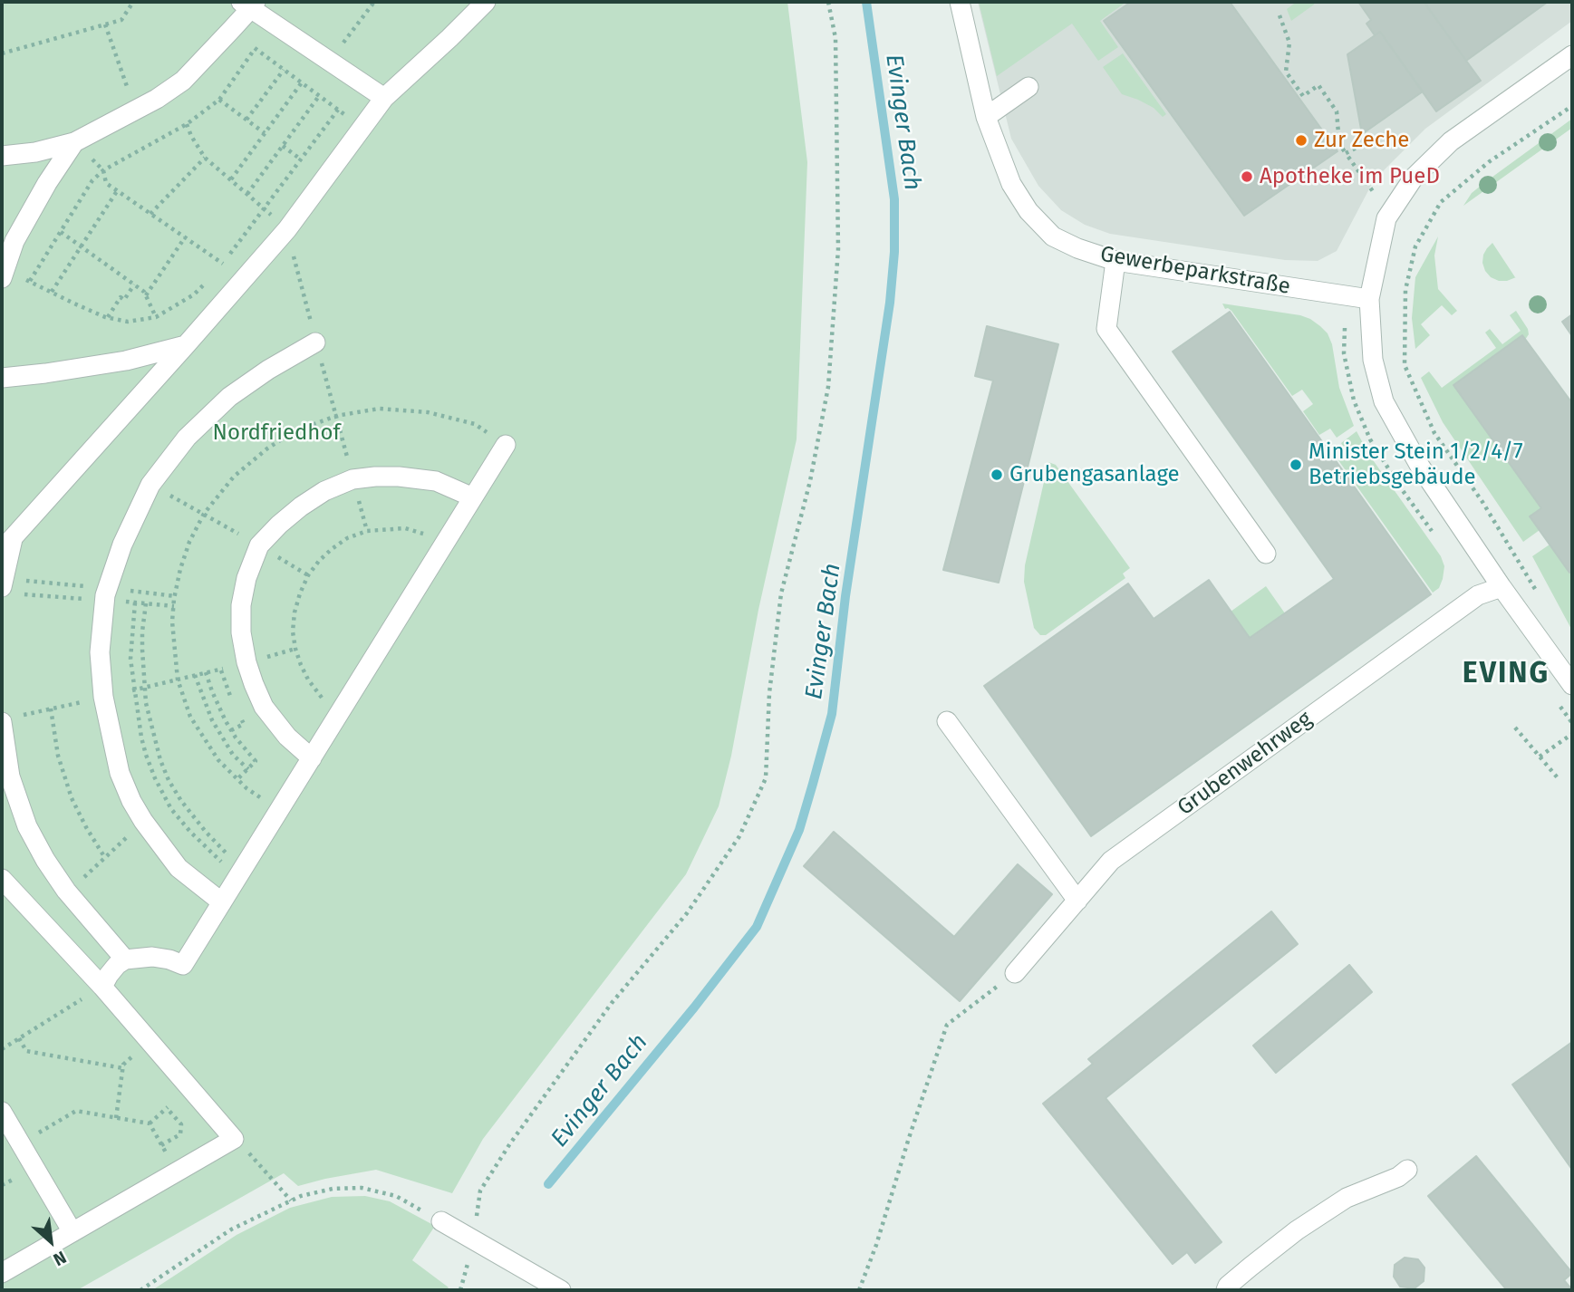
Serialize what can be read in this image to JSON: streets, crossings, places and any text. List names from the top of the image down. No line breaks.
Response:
{"streets":{"street":["Gewerbeparkstraße","Grubenwehrweg"]},"districts":["EVING"],"water":["Evinger Bach"],"parks":["Nordfriedhof"],"places":["Zur Zeche","Apotheke im PueD","Minister Stein 1/2/4/7 Betriebsgebäude","Grubengasanlage"],"north":"bottom right"}
